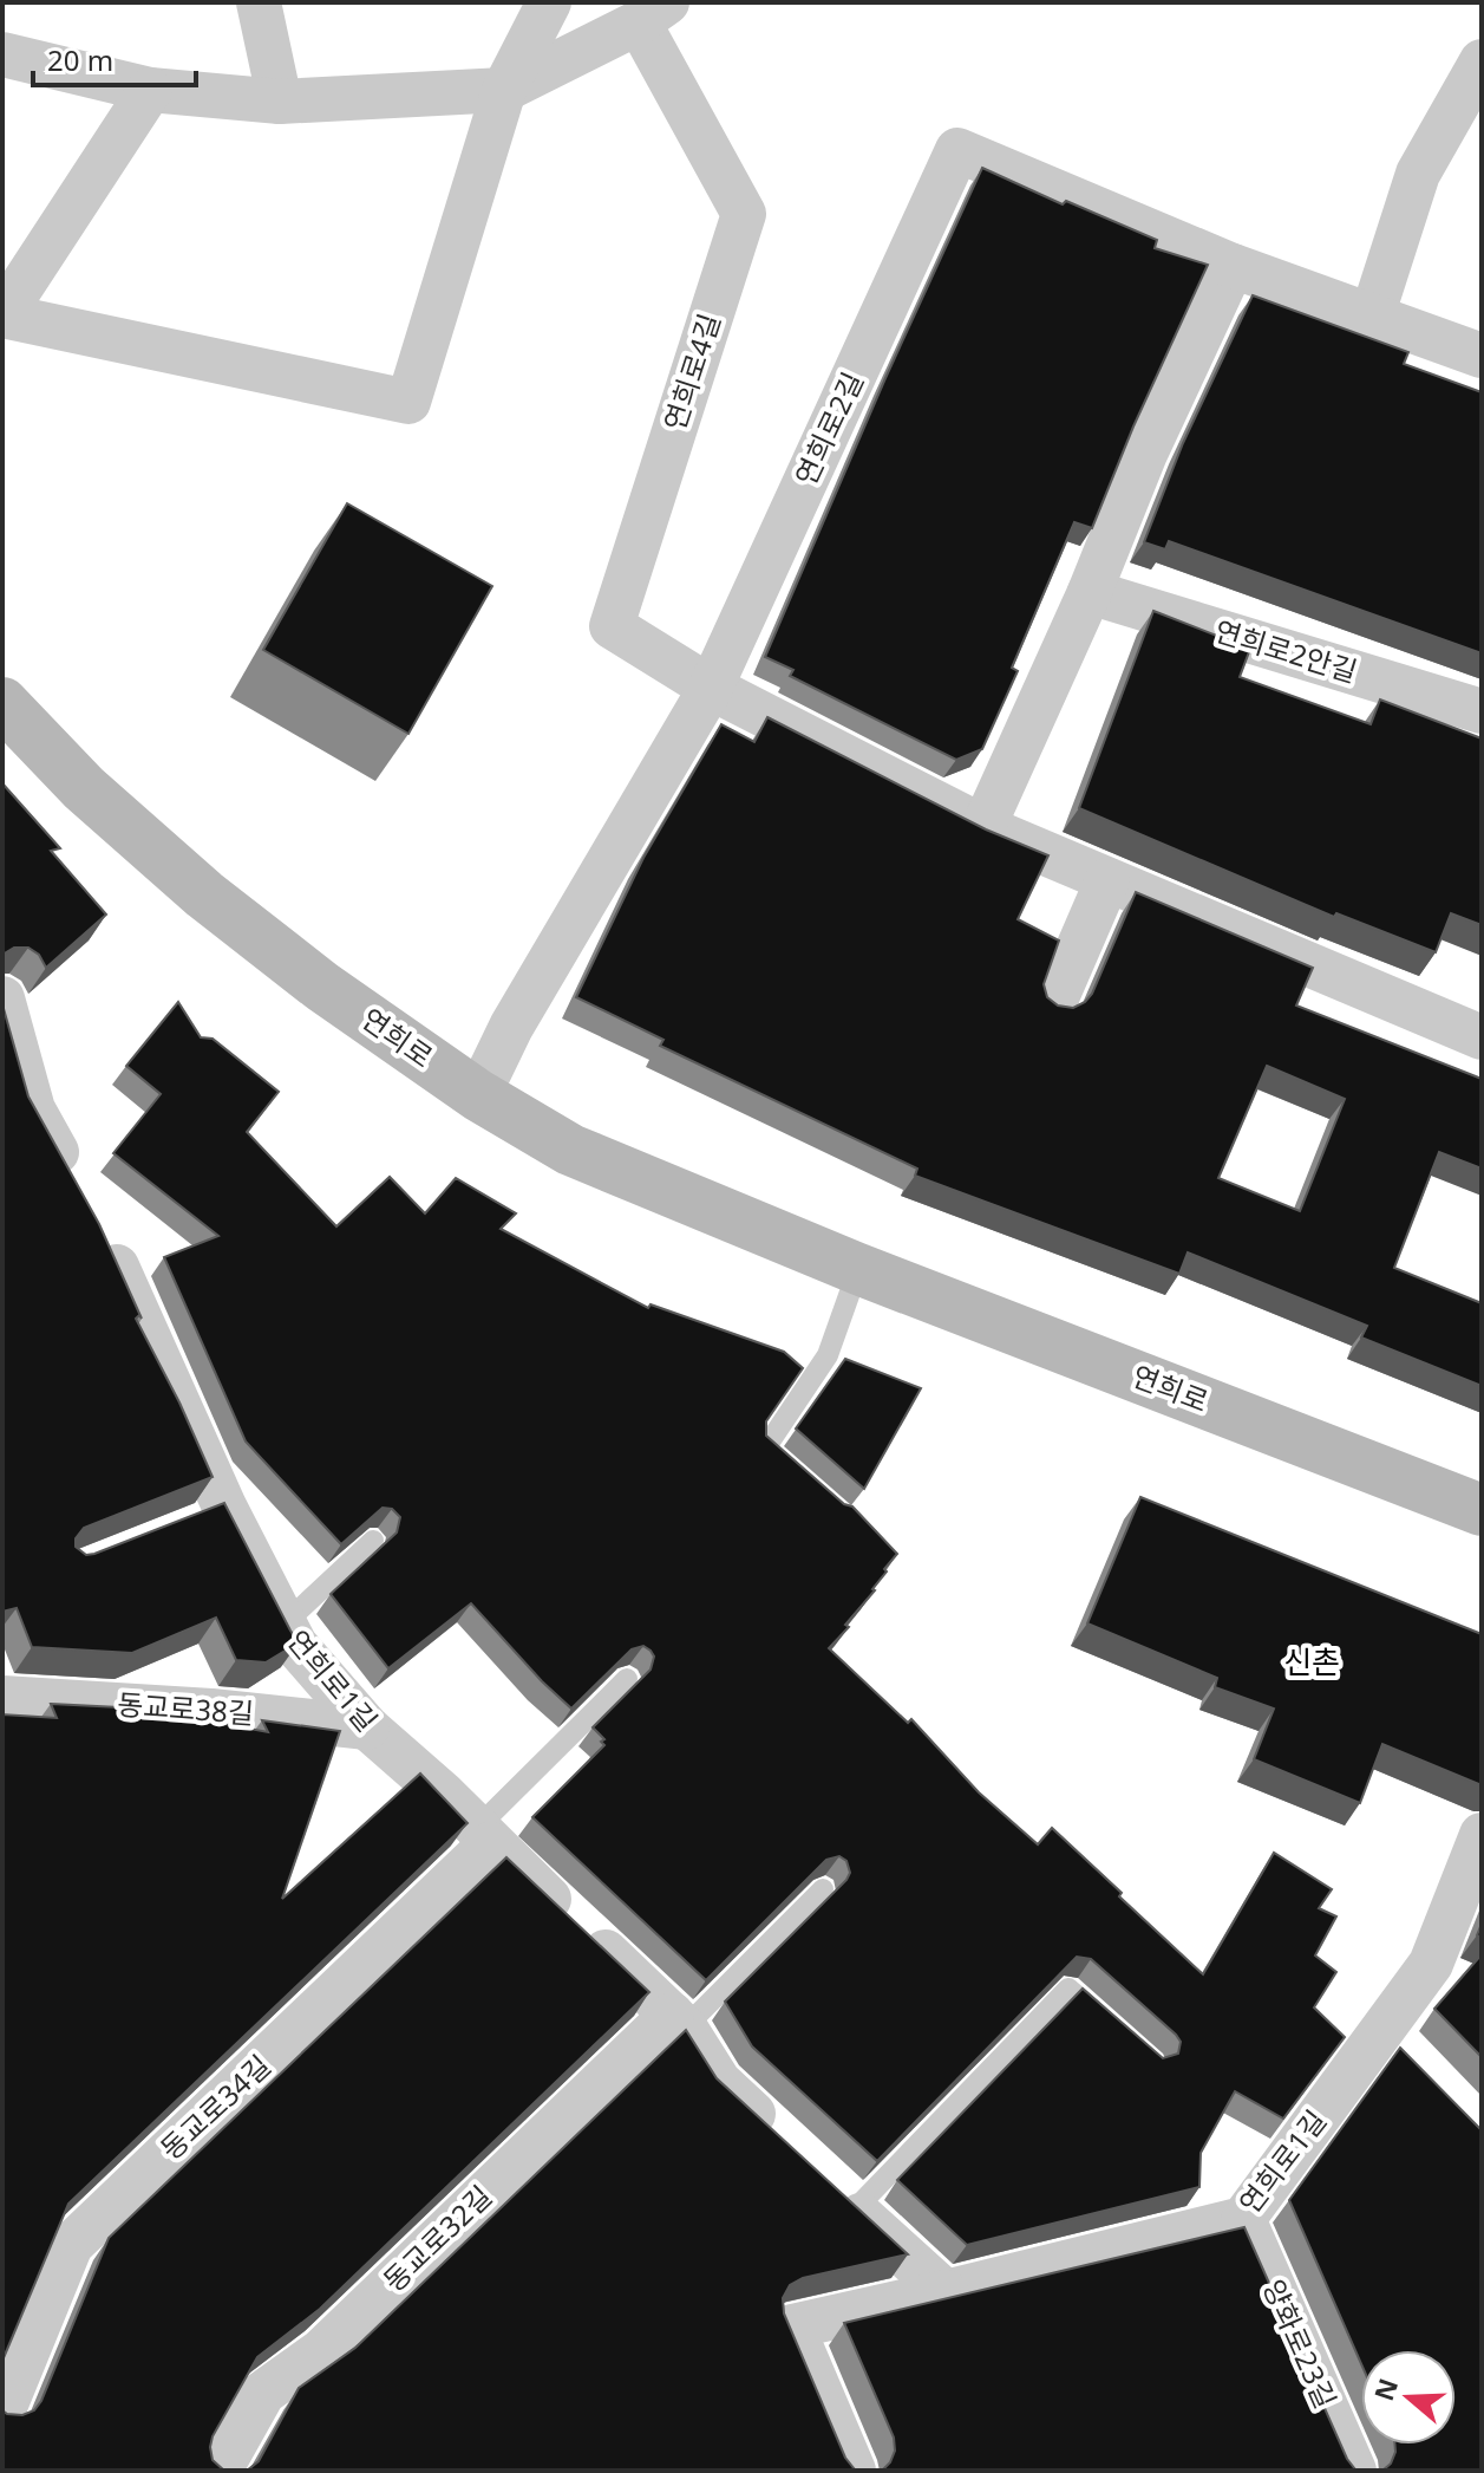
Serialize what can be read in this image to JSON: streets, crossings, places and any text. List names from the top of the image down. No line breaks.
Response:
{"streets":{"main road":["연희로"],"street":["연희로4길","연희로2길","연희로2안길","연희로1길","동교로38길","동교로34길","동교로32길","양화로23길"]},"crossings":[["연희로4길","연희로2길"],["연희로2길","연희로"],["연희로1길","동교로38길"],["연희로1길","동교로34길"],["연희로1길","동교로32길"],["연희로1길","양화로23길"]],"districts":["신촌"],"scale_bar":"20 m","north":"left"}
